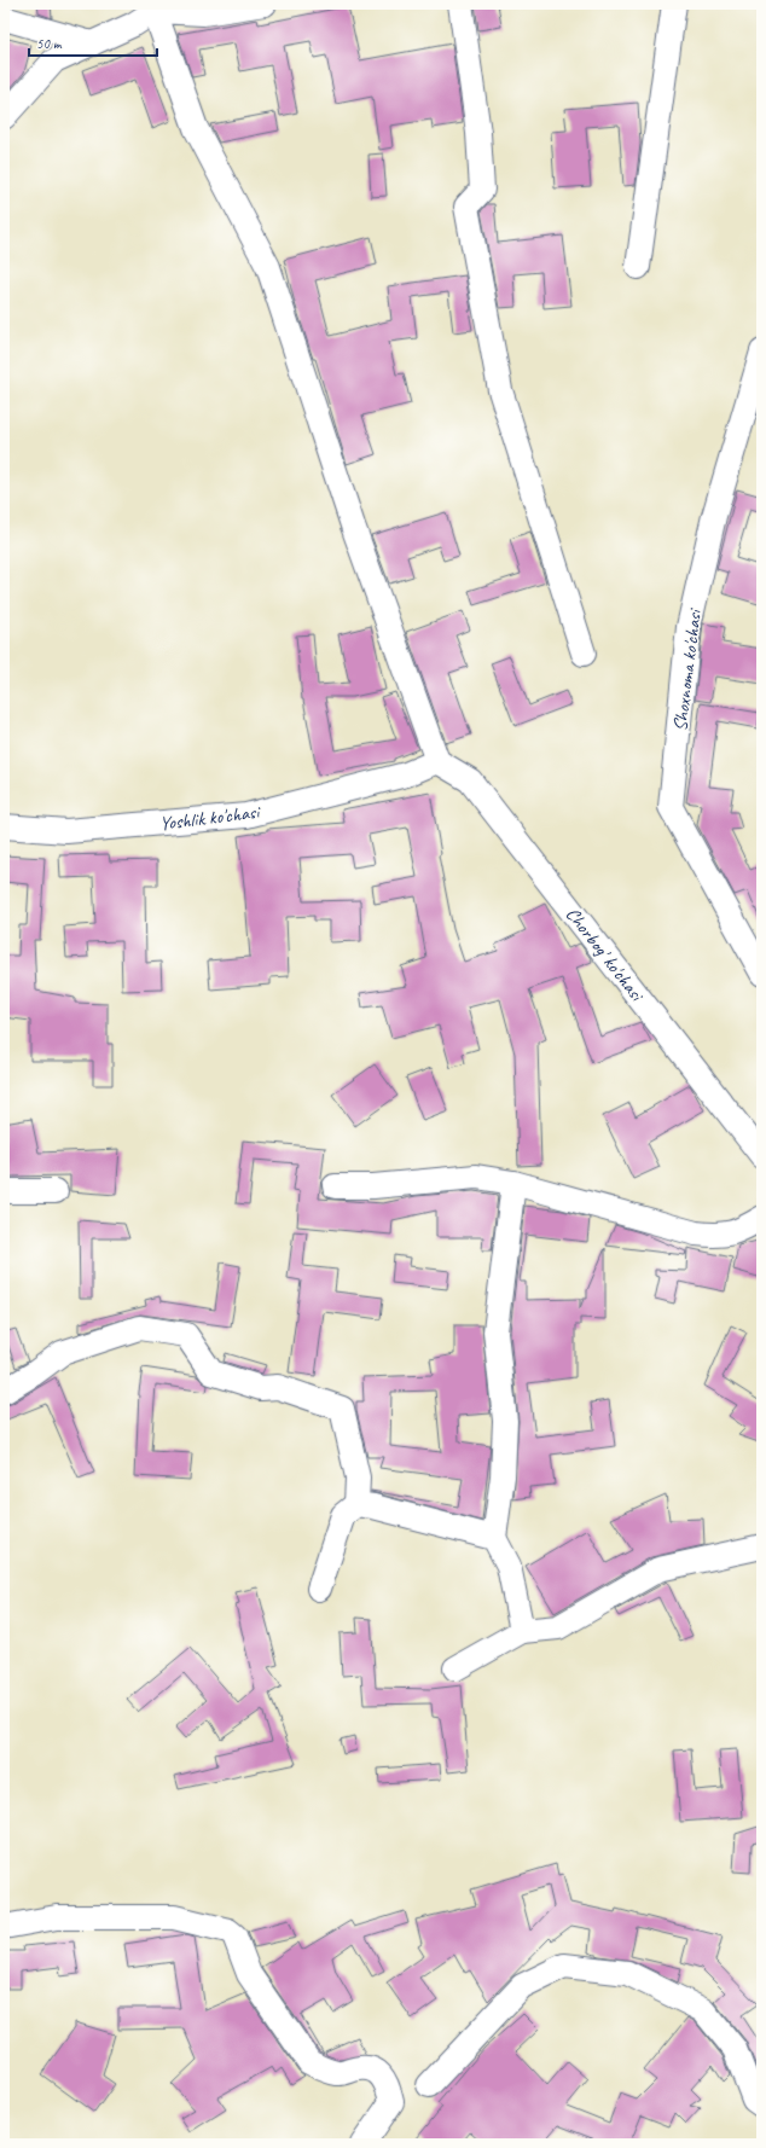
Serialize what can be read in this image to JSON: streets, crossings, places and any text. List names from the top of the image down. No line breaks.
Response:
{"streets":{"street":["Shoxnoma ko'chasi","Yoshlik ko'chasi","Chorbog' ko'chasi"]},"crossings":[["Yoshlik ko'chasi","Chorbog' ko'chasi"]],"scale_bar":"50 m"}
